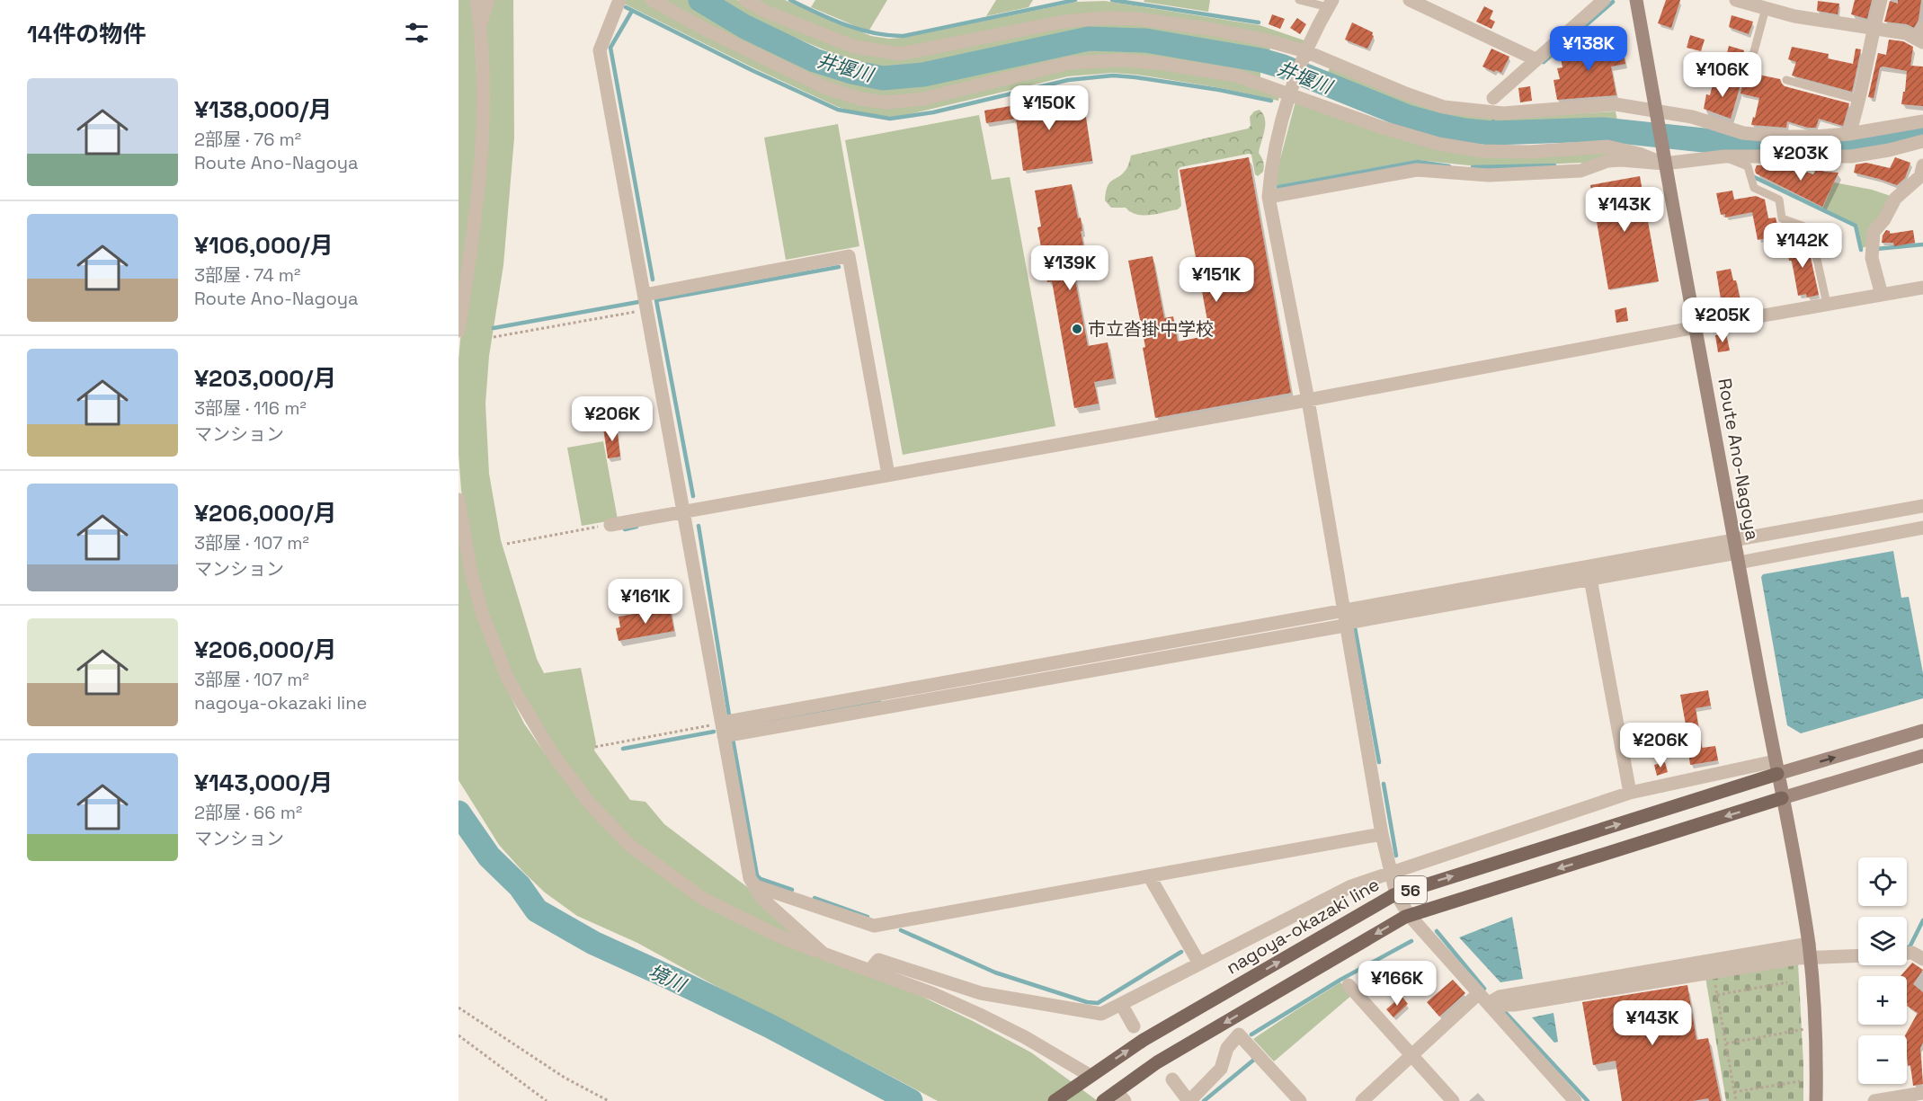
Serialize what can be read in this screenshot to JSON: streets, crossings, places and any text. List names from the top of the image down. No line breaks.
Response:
{"streets":{"main road":["Route Ano-Nagoya","56","nagoya-okazaki line"]},"crossings":[["Route Ano-Nagoya","56"],["Route Ano-Nagoya","nagoya-okazaki line"]],"water":["井堰川","境川"],"places":["市立沓掛中学校"],"page":{"heading":"14件の物件","price":["¥138K","¥106K","¥150K","¥203K","¥143K","¥142K","¥139K","¥151K","¥205K","¥206K","¥161K","¥206K","¥166K","¥143K"],"list":[{"name":"¥138,000/月","note":"2部屋 · 76 m² · Route Ano-Nagoya"},{"name":"¥106,000/月","note":"3部屋 · 74 m² · Route Ano-Nagoya"},{"name":"¥203,000/月","note":"3部屋 · 116 m² · マンション"},{"name":"¥206,000/月","note":"3部屋 · 107 m² · マンション"},{"name":"¥206,000/月","note":"3部屋 · 107 m² · nagoya-okazaki line"},{"name":"¥143,000/月","note":"2部屋 · 66 m² · マンション"}],"map_buttons":["+","−"]}}
